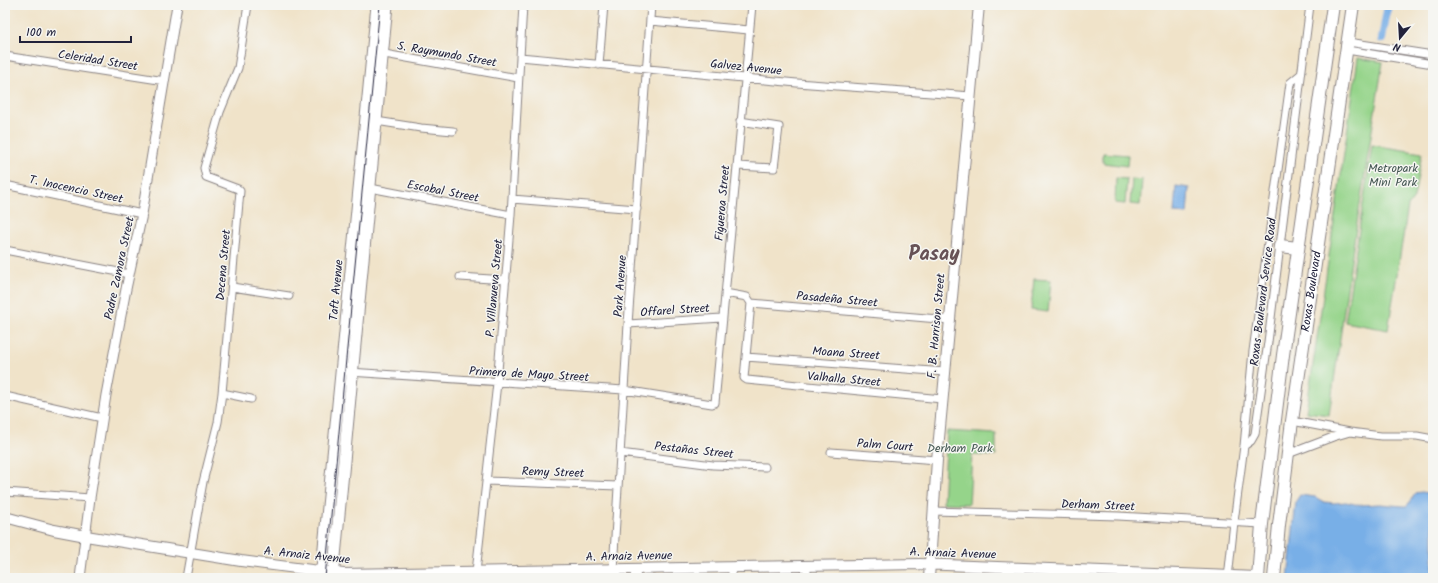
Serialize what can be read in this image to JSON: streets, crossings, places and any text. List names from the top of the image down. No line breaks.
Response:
{"streets":{"highway":["Roxas Boulevard"],"main road":["Taft Avenue","F. B. Harrison Street","A. Arnaiz Avenue"],"street":["S. Raymundo Street","Celeridad Street","Galvez Avenue","T. Inocencio Street","Escobal Street","Figueroa Street","Decena Street","Padre Zamora Street","Park Avenue","P. Villanueva Street","Roxas Boulevard Service Road","Pasadeña Street","Offarel Street","Moana Street","Primero de Mayo Street","Valhalla Street","Palm Court","Pestañas Street","Remy Street","Derham Street"]},"crossings":[["S. Raymundo Street","P. Villanueva Street"],["S. Raymundo Street","Taft Avenue"],["Celeridad Street","Padre Zamora Street"],["Galvez Avenue","Figueroa Street"],["Galvez Avenue","Park Avenue"],["Galvez Avenue","P. Villanueva Street"],["Galvez Avenue","F. B. Harrison Street"],["T. Inocencio Street","Padre Zamora Street"],["Escobal Street","P. Villanueva Street"],["Escobal Street","Taft Avenue"],["Figueroa Street","Pasadeña Street"],["Figueroa Street","Offarel Street"],["Figueroa Street","Primero de Mayo Street"],["Decena Street","A. Arnaiz Avenue"],["Padre Zamora Street","A. Arnaiz Avenue"],["Park Avenue","Offarel Street"],["Park Avenue","Primero de Mayo Street"],["Park Avenue","Pestañas Street"],["Park Avenue","Remy Street"],["Park Avenue","A. Arnaiz Avenue"],["P. Villanueva Street","Primero de Mayo Street"],["P. Villanueva Street","Remy Street"],["P. Villanueva Street","A. Arnaiz Avenue"],["Taft Avenue","Primero de Mayo Street"],["Taft Avenue","A. Arnaiz Avenue"],["Roxas Boulevard","Derham Street"],["Roxas Boulevard","A. Arnaiz Avenue"],["Roxas Boulevard Service Road","Derham Street"],["Roxas Boulevard Service Road","A. Arnaiz Avenue"],["Pasadeña Street","F. B. Harrison Street"],["F. B. Harrison Street","Moana Street"],["F. B. Harrison Street","Valhalla Street"],["F. B. Harrison Street","Palm Court"],["F. B. Harrison Street","Derham Street"],["F. B. Harrison Street","A. Arnaiz Avenue"],["Moana Street","Valhalla Street"]],"districts":["Pasay"],"parks":["Metropark Mini Park","Derham Park"],"scale_bar":"100 m","north":"bottom"}
